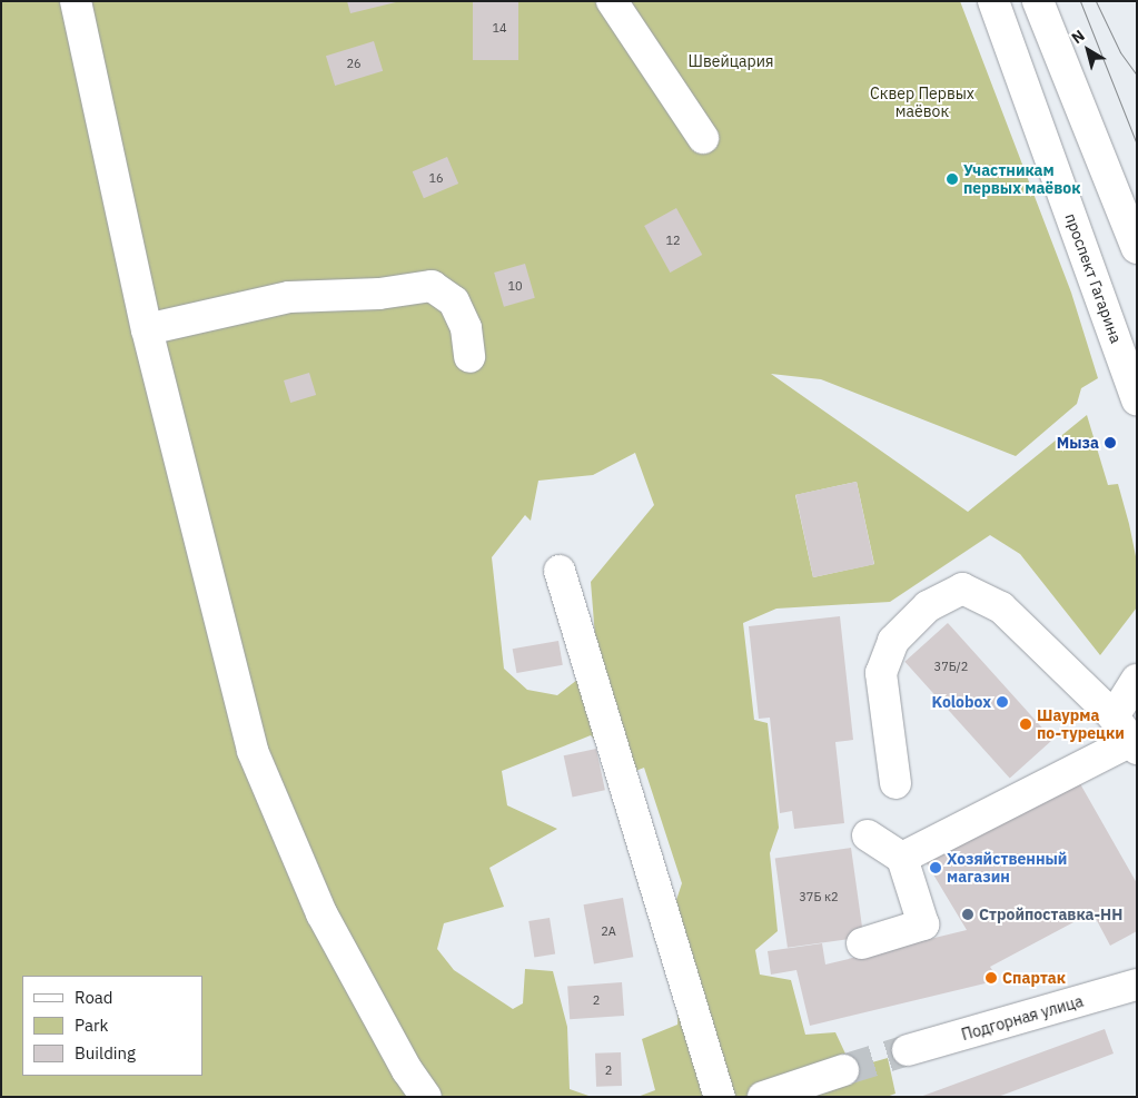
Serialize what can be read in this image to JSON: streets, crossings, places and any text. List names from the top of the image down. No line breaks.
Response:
{"streets":{"main road":["проспект Гагарина","Подгорная улица"]},"parks":["Швейцария","Сквер Первых маёвок"],"places":["Участникам первых маёвок","Мыза","Kolobox","Шаурма по-турецки","Хозяйственный магазин","Стройпоставка-НН","Спартак"],"house_numbers":["14","26","16","12","10","37Б/2","37Б к2","2А","2","2"],"legend":["Road","Park","Building"],"north":"top left"}
